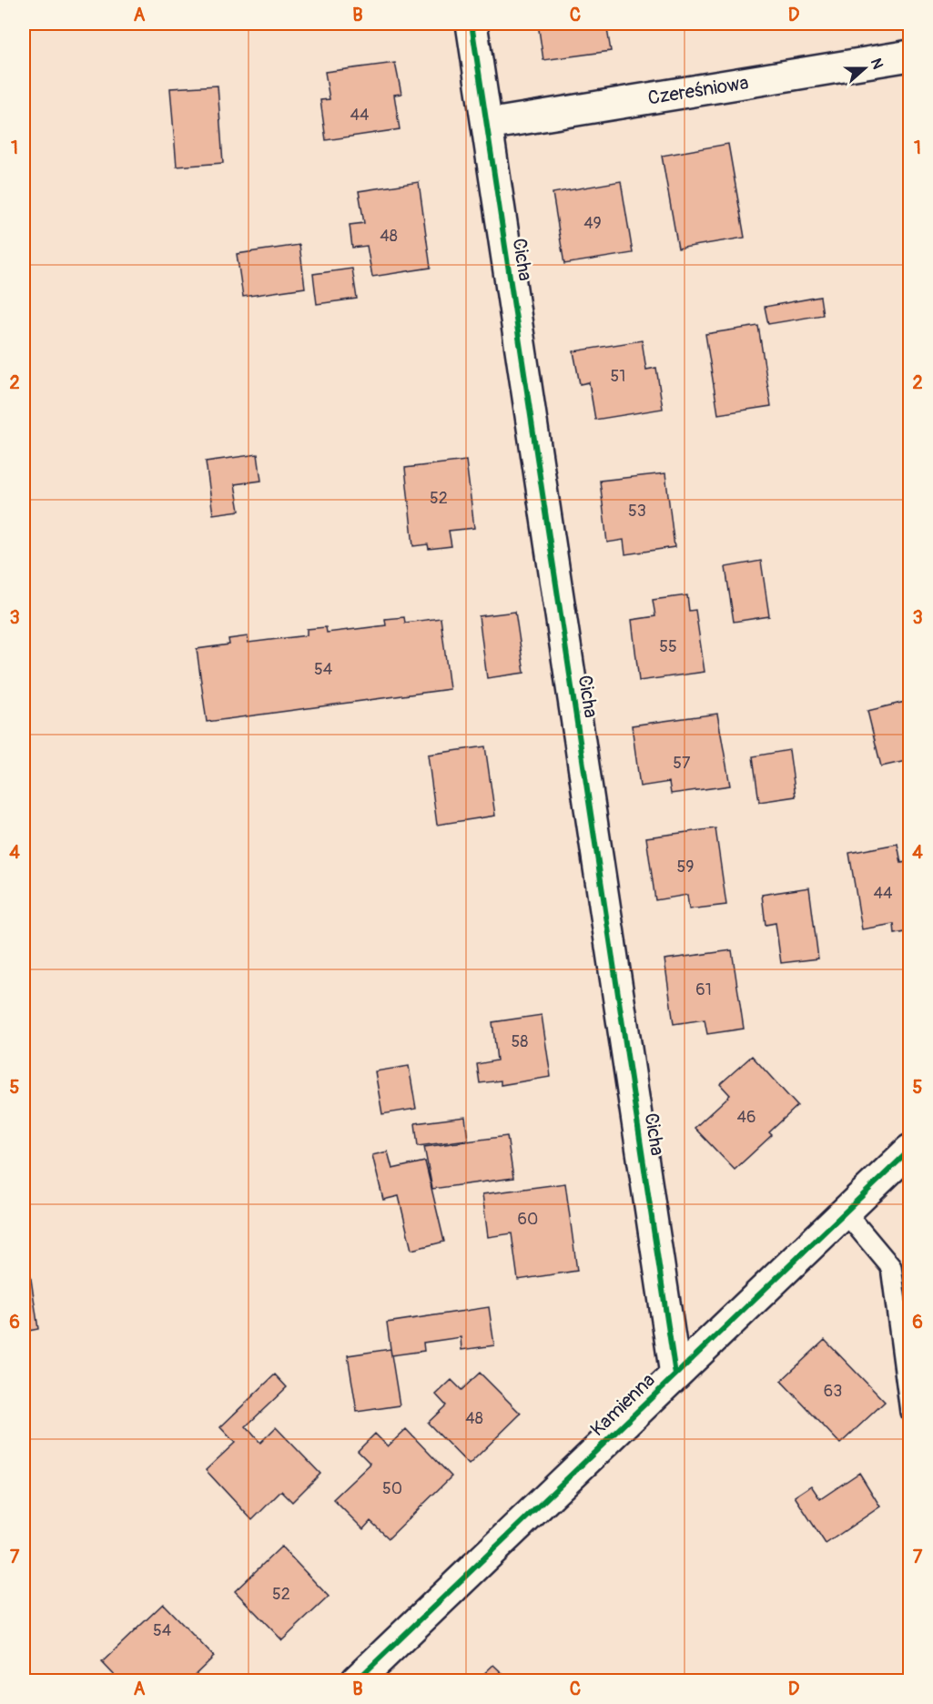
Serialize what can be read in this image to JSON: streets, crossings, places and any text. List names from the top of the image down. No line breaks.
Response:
{"streets":{"street":["Czereśniowa","Cicha","Kamienna"]},"crossings":[["Czereśniowa","Cicha"],["Cicha","Kamienna"]],"house_numbers":["44","49","48","51","52","53","55","54","57","59","44","61","58","46","60","63","48","50","52","54"],"north":"right","grid":{"columns":["A","B","C","D"],"rows":["1","2","3","4","5","6","7"]}}
